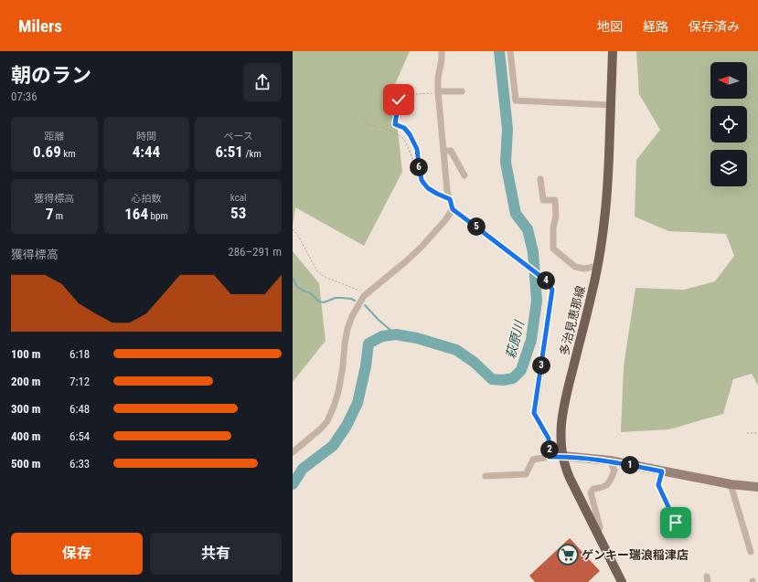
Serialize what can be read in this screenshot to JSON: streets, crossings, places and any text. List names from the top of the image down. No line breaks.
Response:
{"streets":{"main road":["多治見恵那線"]},"water":["萩原川"],"places":{"supermarket":["ゲンキー瑞浪稲津店"]},"north":"left","page":{"header":"Milers","nav":["地図","経路","保存済み"],"heading":["朝のラン","07:36"],"stats":[["距離","0.69 km"],["時間","4:44"],["ペース","6:51 /km"],["獲得標高","7 m"],["心拍数","164 bpm"],["kcal","53"]],"pins":["6","5","4","3","2","1"],"chart":["獲得標高","286–291 m"],"list":[{"name":"100 m","note":"6:18"},{"name":"200 m","note":"7:12"},{"name":"300 m","note":"6:48"},{"name":"400 m","note":"6:54"},{"name":"500 m","note":"6:33"}],"buttons":["保存","共有"]}}
